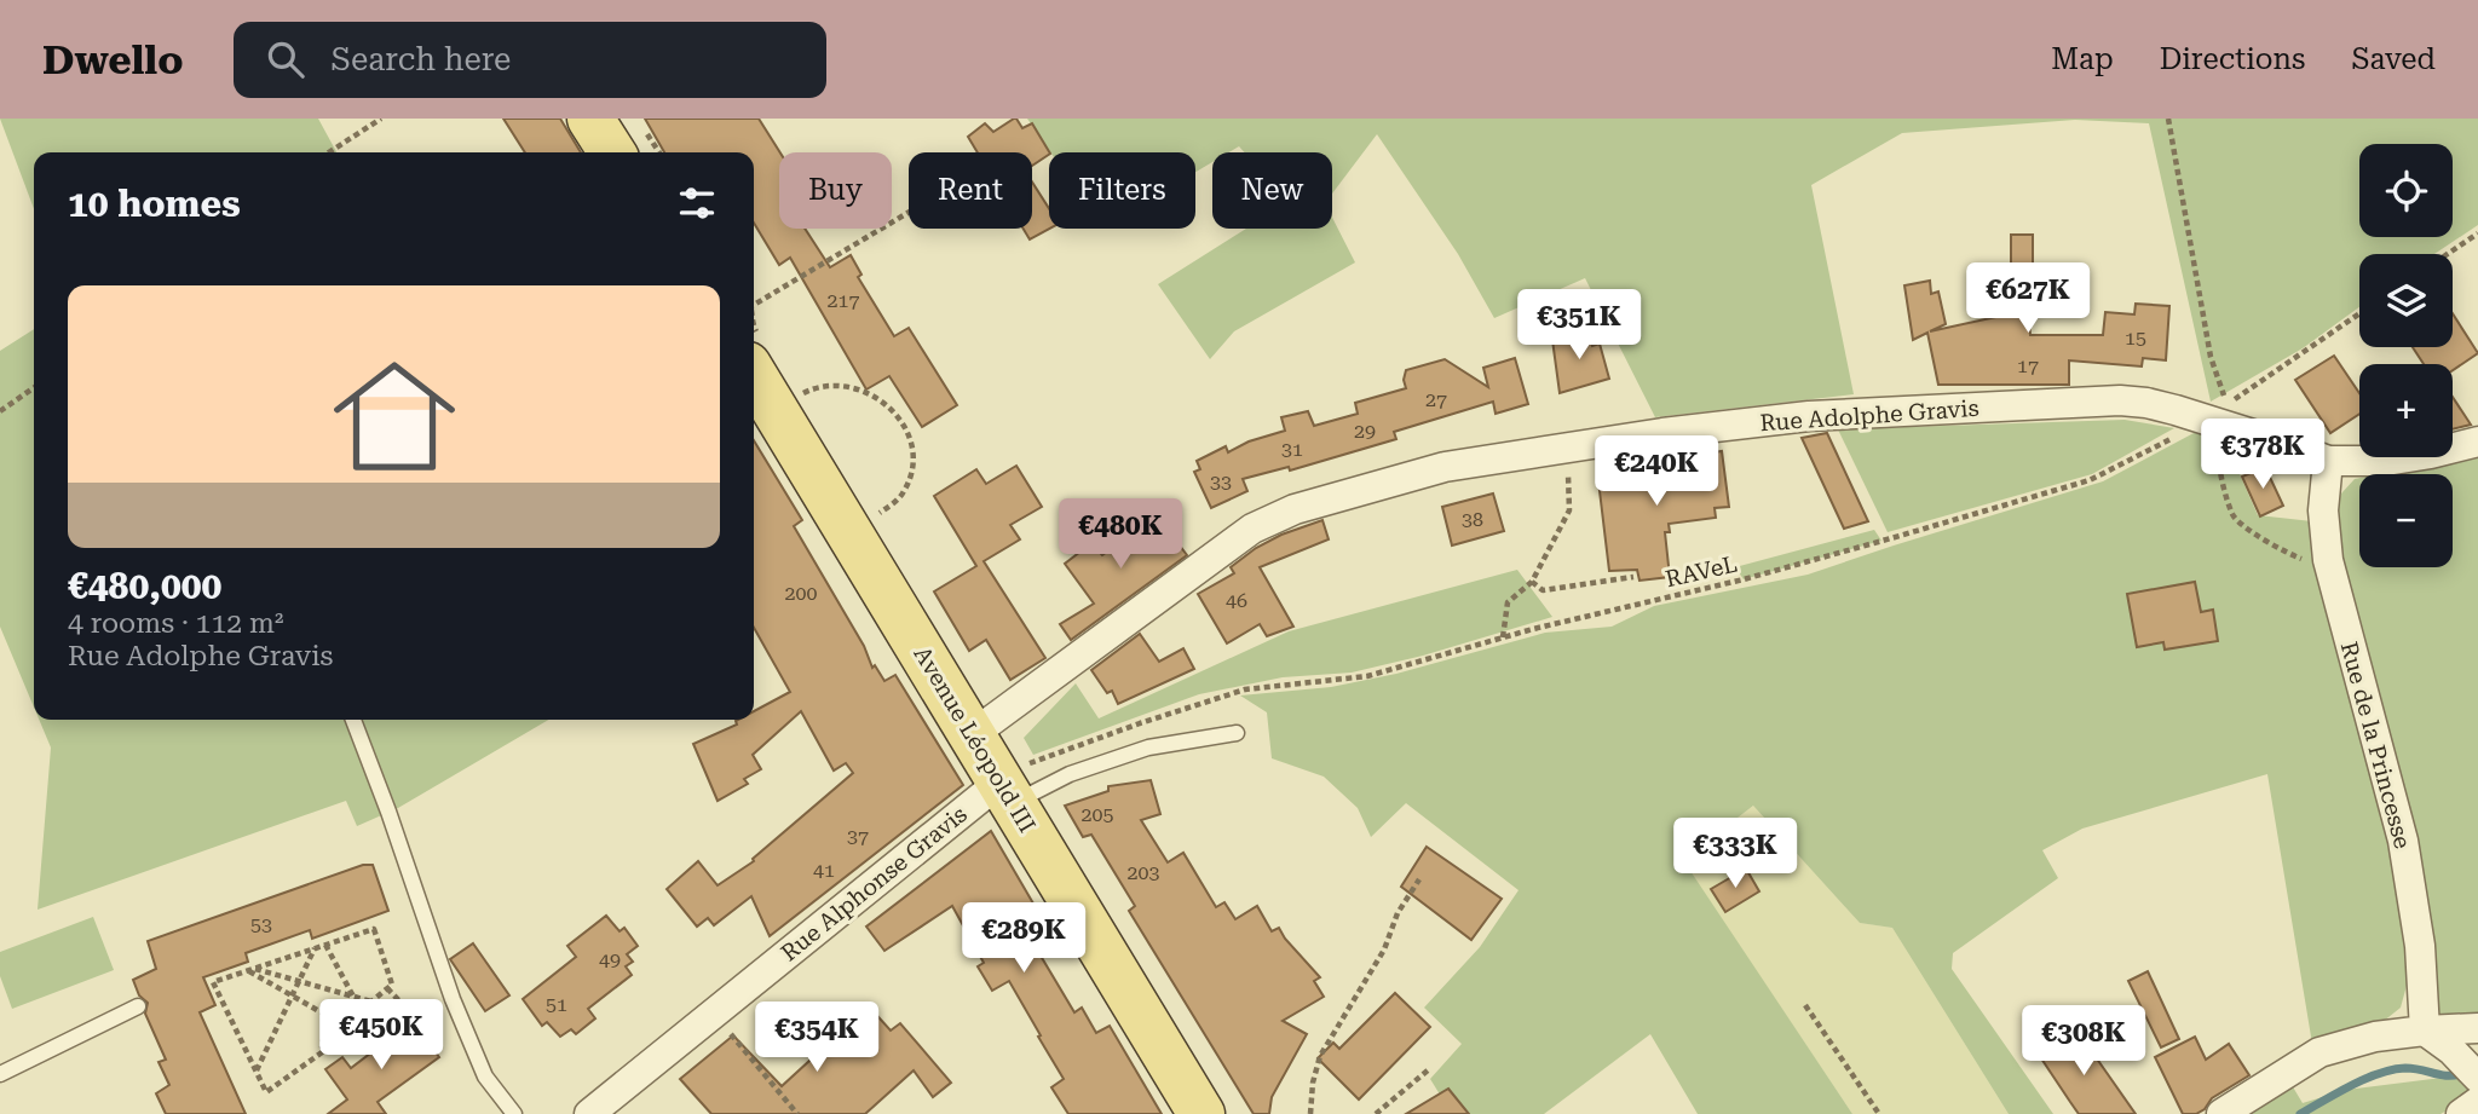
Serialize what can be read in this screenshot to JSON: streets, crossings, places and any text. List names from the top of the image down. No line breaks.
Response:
{"streets":{"main road":["Avenue Léopold III"],"street":["Rue Adolphe Gravis","Rue de la Princesse","Rue Alphonse Gravis"],"path":["RAVeL"]},"crossings":[["Rue Adolphe Gravis","RAVeL"],["Rue Adolphe Gravis","Avenue Léopold III"],["Rue Adolphe Gravis","Rue de la Princesse"],["RAVeL","Avenue Léopold III"],["RAVeL","Rue Alphonse Gravis"],["Avenue Léopold III","Rue Alphonse Gravis"]],"house_numbers":["217","15","17","27","29","31","33","38","200","46","205","37","41","203","53","49","51"],"page":{"header":"Dwello","search":"Search here","nav":["Map","Directions","Saved"],"map_buttons":["+","−"],"chip":["Buy","Rent","Filters","New"],"heading":"10 homes","list":[{"name":"€480,000","note":"4 rooms · 112 m² · Rue Adolphe Gravis"}],"price":["€627K","€351K","€378K","€240K","€480K","€333K","€289K","€450K","€354K","€308K"]}}
